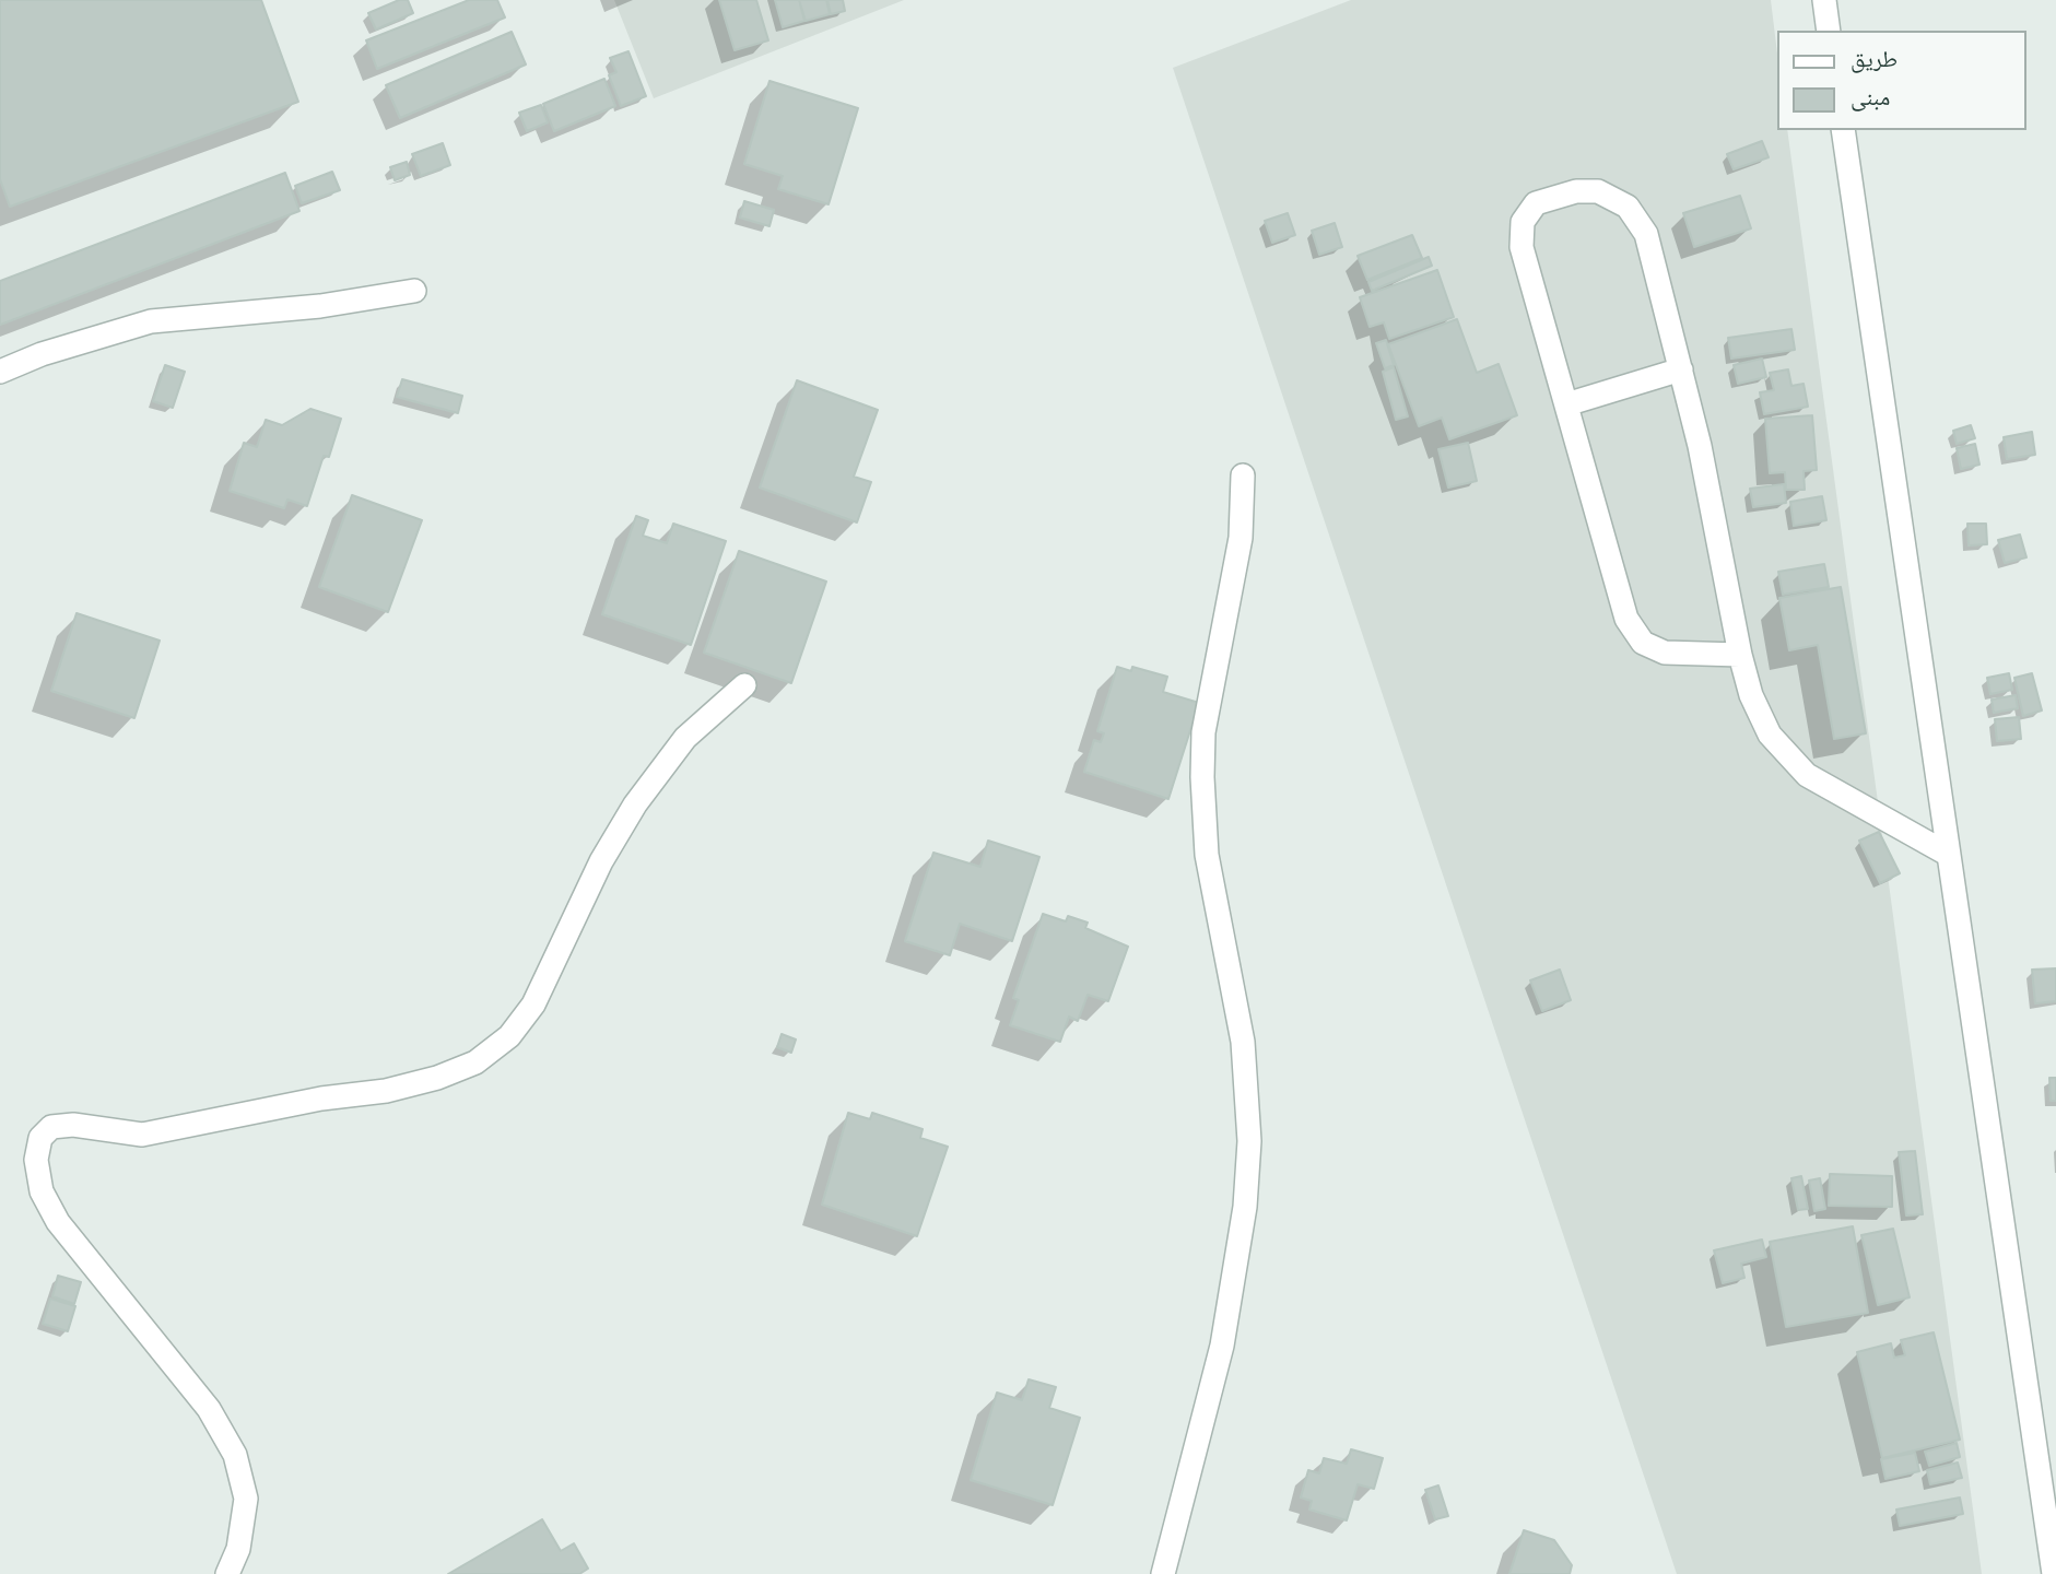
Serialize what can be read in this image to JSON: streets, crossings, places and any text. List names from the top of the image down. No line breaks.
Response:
{"legend":["طريق","مبنى"]}
